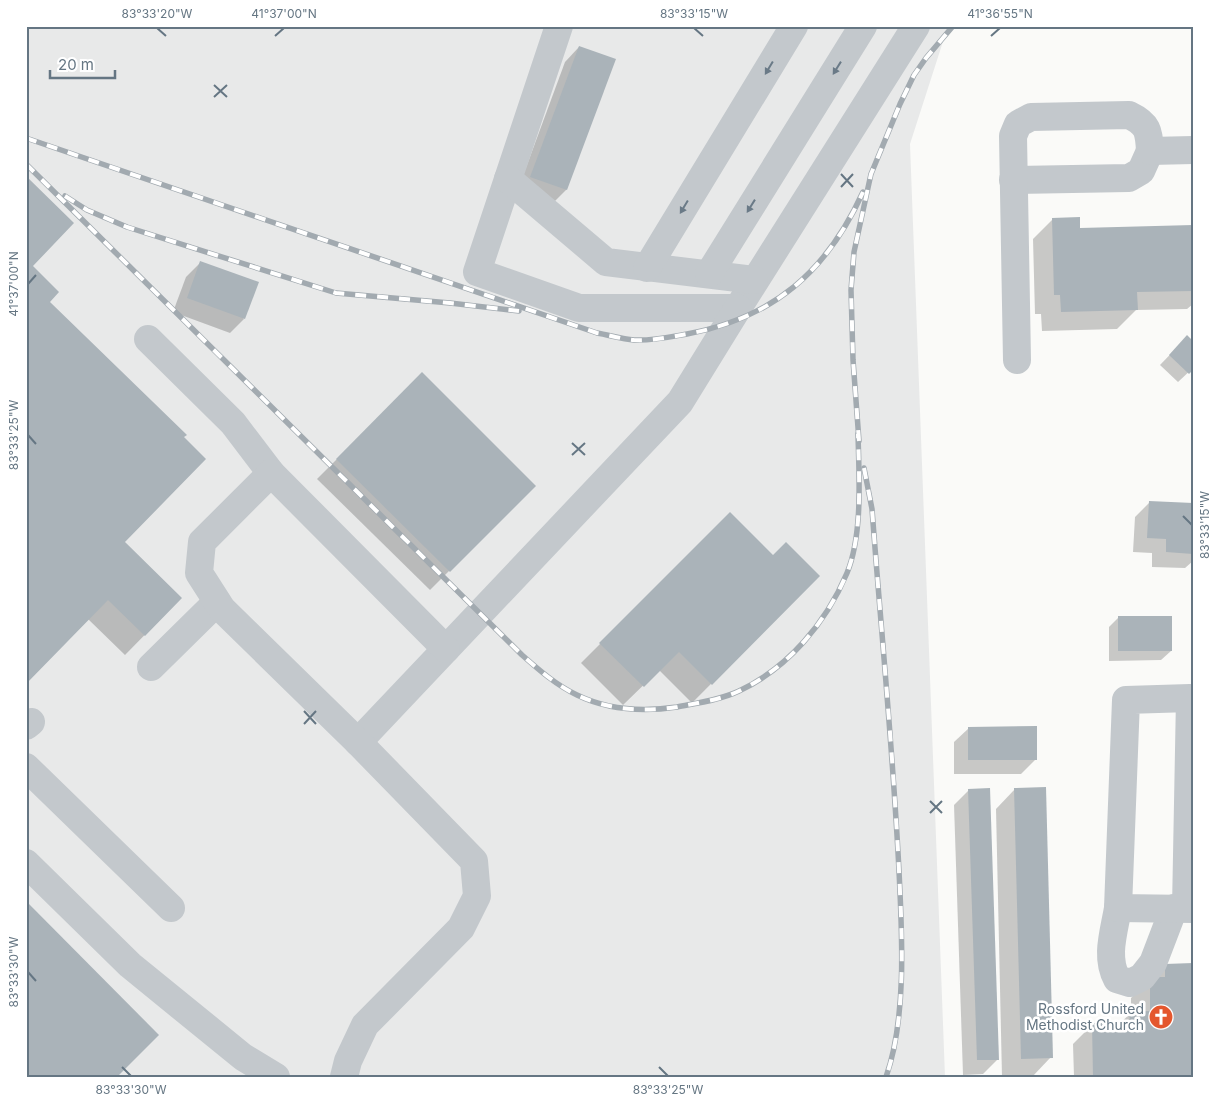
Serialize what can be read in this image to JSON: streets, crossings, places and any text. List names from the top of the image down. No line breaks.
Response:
{"places":{"church":["Rossford United Methodist Church"]},"scale_bar":"20 m","coordinates":["83°33'20\"W","41°37'00\"N","83°33'15\"W","41°36'55\"N","83°33'25\"W","83°33'30\"W"]}
